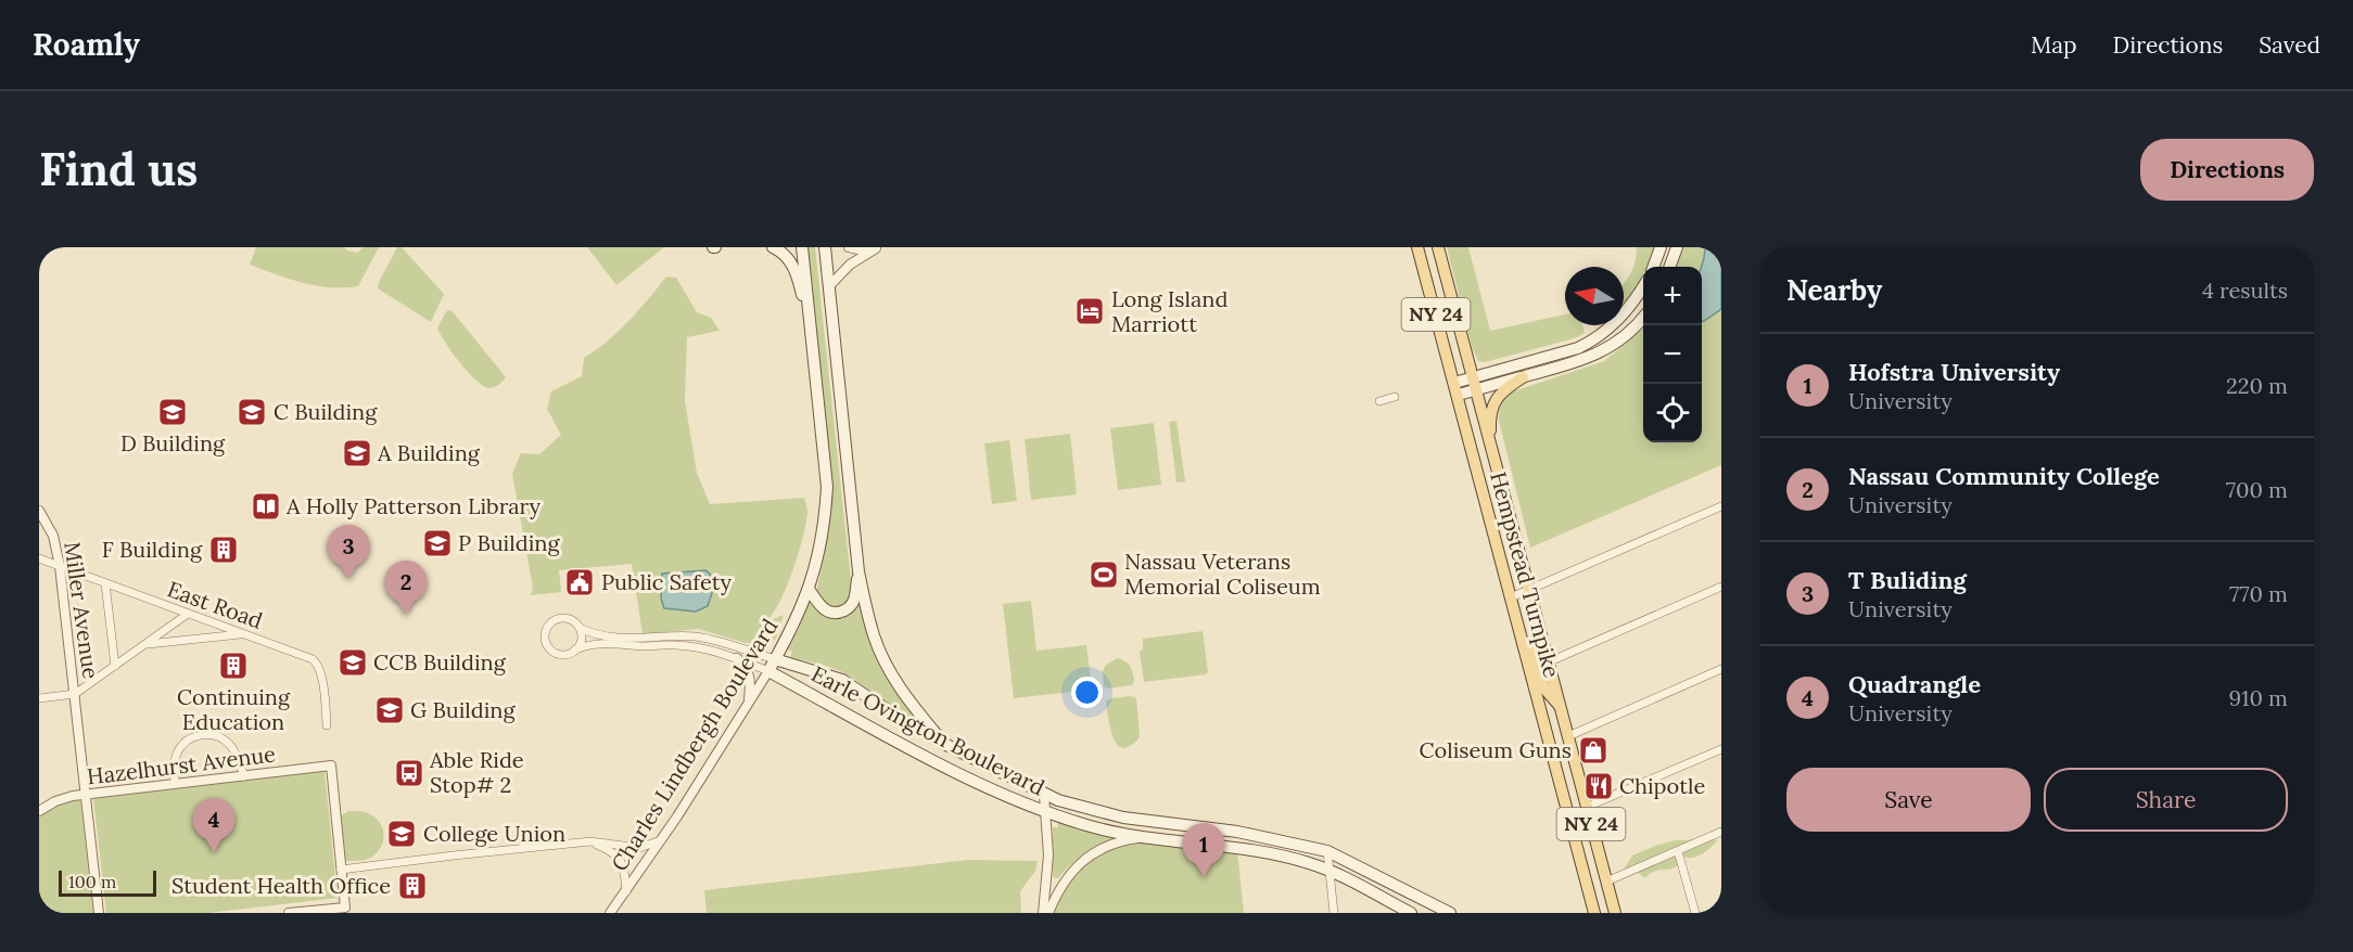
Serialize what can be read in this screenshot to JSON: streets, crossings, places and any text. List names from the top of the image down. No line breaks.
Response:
{"streets":{"main road":["NY 24","Hempstead Turnpike","Earle Ovington Boulevard","Charles Lindbergh Boulevard"],"street":["East Road","Miller Avenue","Hazelhurst Avenue"]},"crossings":[["East Road","Miller Avenue"],["Miller Avenue","Hazelhurst Avenue"],["Earle Ovington Boulevard","Charles Lindbergh Boulevard"]],"places":{"hotel":["Long Island Marriott"],"school or university":["D Building","C Building","A Building","P Building","CCB Building","G Building","College Union"],"library":["A Holly Patterson Library"],"building":["F Building","Continuing Education","Student Health Office"],"sports":["Nassau Veterans Memorial Coliseum"],"public building":["Public Safety"],"shop":["Coliseum Guns"],"bus stop":["Able Ride Stop# 2"],"restaurant":["Chipotle"]},"scale_bar":"100 m","north":"left","page":{"header":"Roamly","nav":["Map","Directions","Saved"],"buttons":["Directions",["Save","Share"]],"title":"Find us","heading":["Nearby","4 results"],"map_buttons":["+","−"],"list":[{"mark":"1","name":"Hofstra University","note":"University","value":"220 m"},{"mark":"2","name":"Nassau Community College","note":"University","value":"700 m"},{"mark":"3","name":"T Buliding","note":"University","value":"770 m"},{"mark":"4","name":"Quadrangle","note":"University","value":"910 m"}],"pins":["3","2","4","1"],"scale":"100 m"}}
